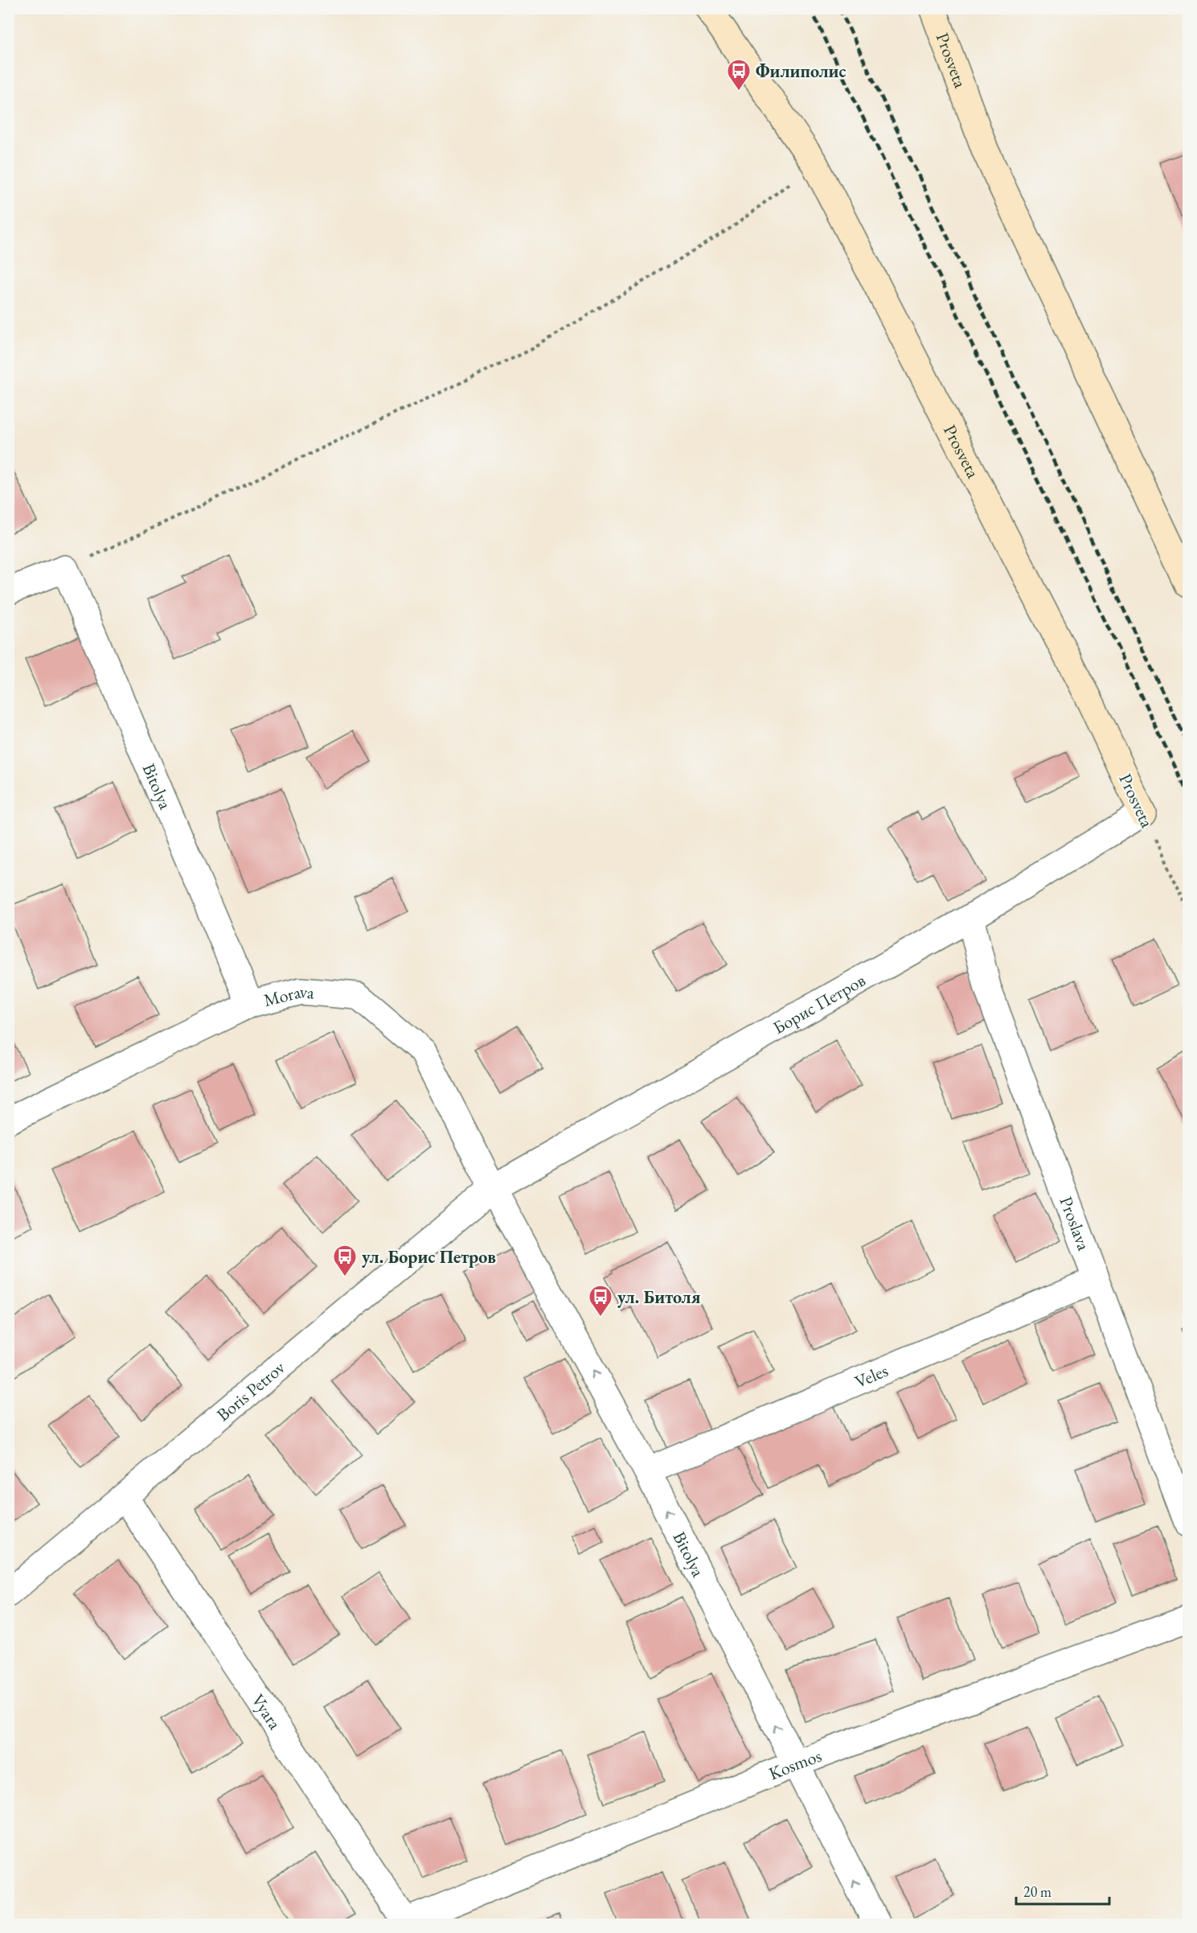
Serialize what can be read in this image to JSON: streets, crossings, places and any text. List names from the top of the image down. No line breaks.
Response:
{"streets":{"street":["Prosveta","Bitolya","Morava","Борис Петров","Proslava","Veles","Boris Petrov","Vyara","Kosmos"]},"crossings":[["Prosveta","Борис Петров"],["Bitolya","Morava"],["Bitolya","Борис Петров"],["Bitolya","Veles"],["Bitolya","Boris Petrov"],["Bitolya","Kosmos"],["Morava","Борис Петров"],["Morava","Boris Petrov"],["Борис Петров","Proslava"],["Борис Петров","Boris Petrov"],["Proslava","Veles"],["Boris Petrov","Vyara"],["Vyara","Kosmos"]],"one_way":["Bitolya"],"places":{"bus stop":["Филиполис","ул. Борис Петров","ул. Битоля"]},"scale_bar":"20 m"}
